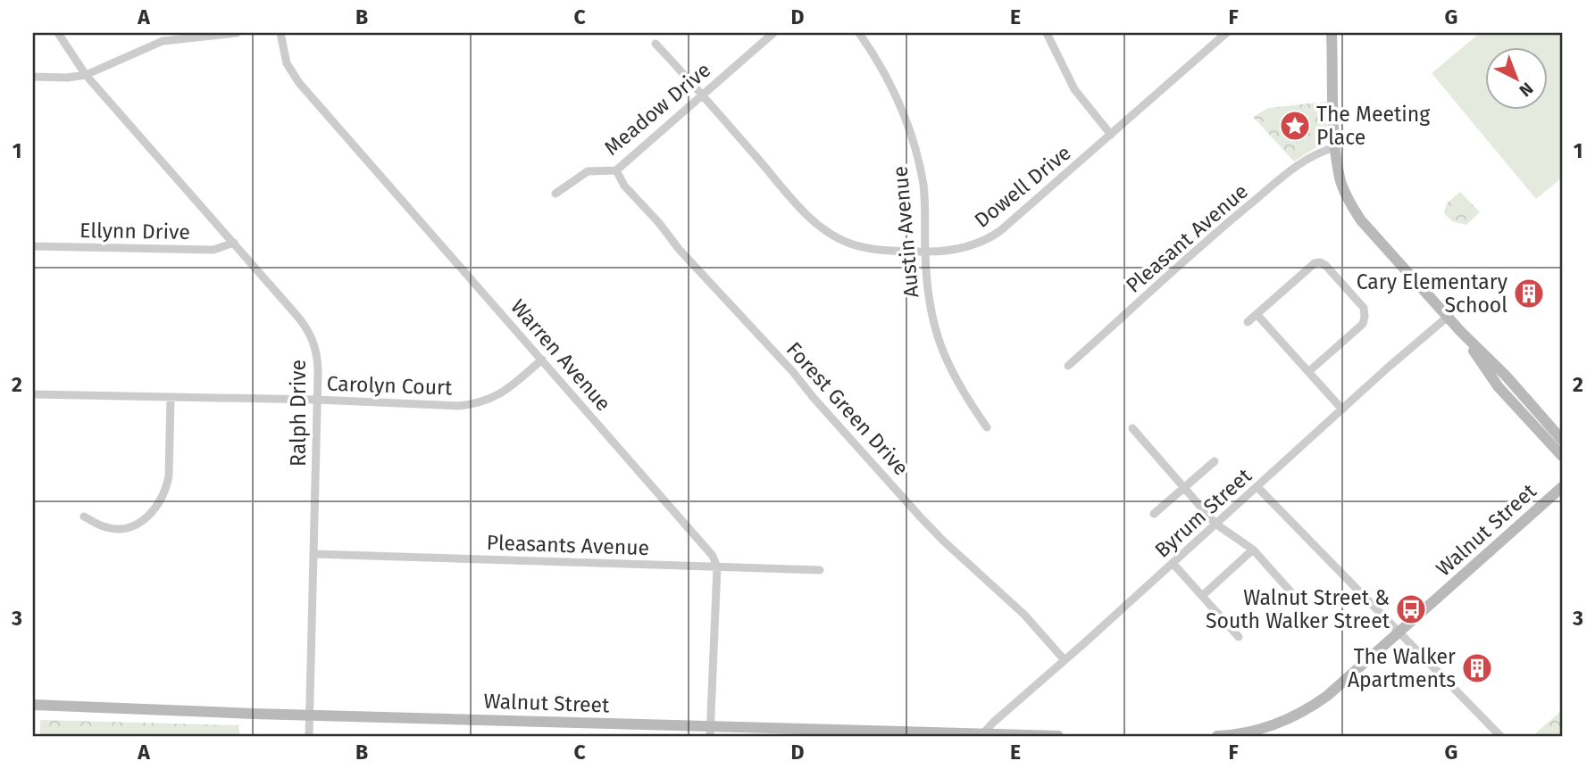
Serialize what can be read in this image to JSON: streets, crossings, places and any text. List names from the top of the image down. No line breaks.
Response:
{"streets":{"main road":["Walnut Street"],"street":["Meadow Drive","Dowell Drive","Ellynn Drive","Austin Avenue","Pleasant Avenue","Warren Avenue","Carolyn Court","Forest Green Drive","Ralph Drive","Byrum Street","Pleasants Avenue"]},"crossings":[["Meadow Drive","Dowell Drive"],["Meadow Drive","Forest Green Drive"],["Dowell Drive","Austin Avenue"],["Ellynn Drive","Ralph Drive"],["Warren Avenue","Carolyn Court"],["Warren Avenue","Pleasants Avenue"],["Carolyn Court","Ralph Drive"],["Forest Green Drive","Byrum Street"],["Ralph Drive","Walnut Street"],["Ralph Drive","Pleasants Avenue"],["Byrum Street","Walnut Street"]],"places":{"place":["The Meeting Place"],"building":["Cary Elementary School","The Walker Apartments"],"bus stop":["Walnut Street & South Walker Street"]},"north":"bottom right","grid":{"columns":["A","B","C","D","E","F","G"],"rows":["1","2","3"]}}
